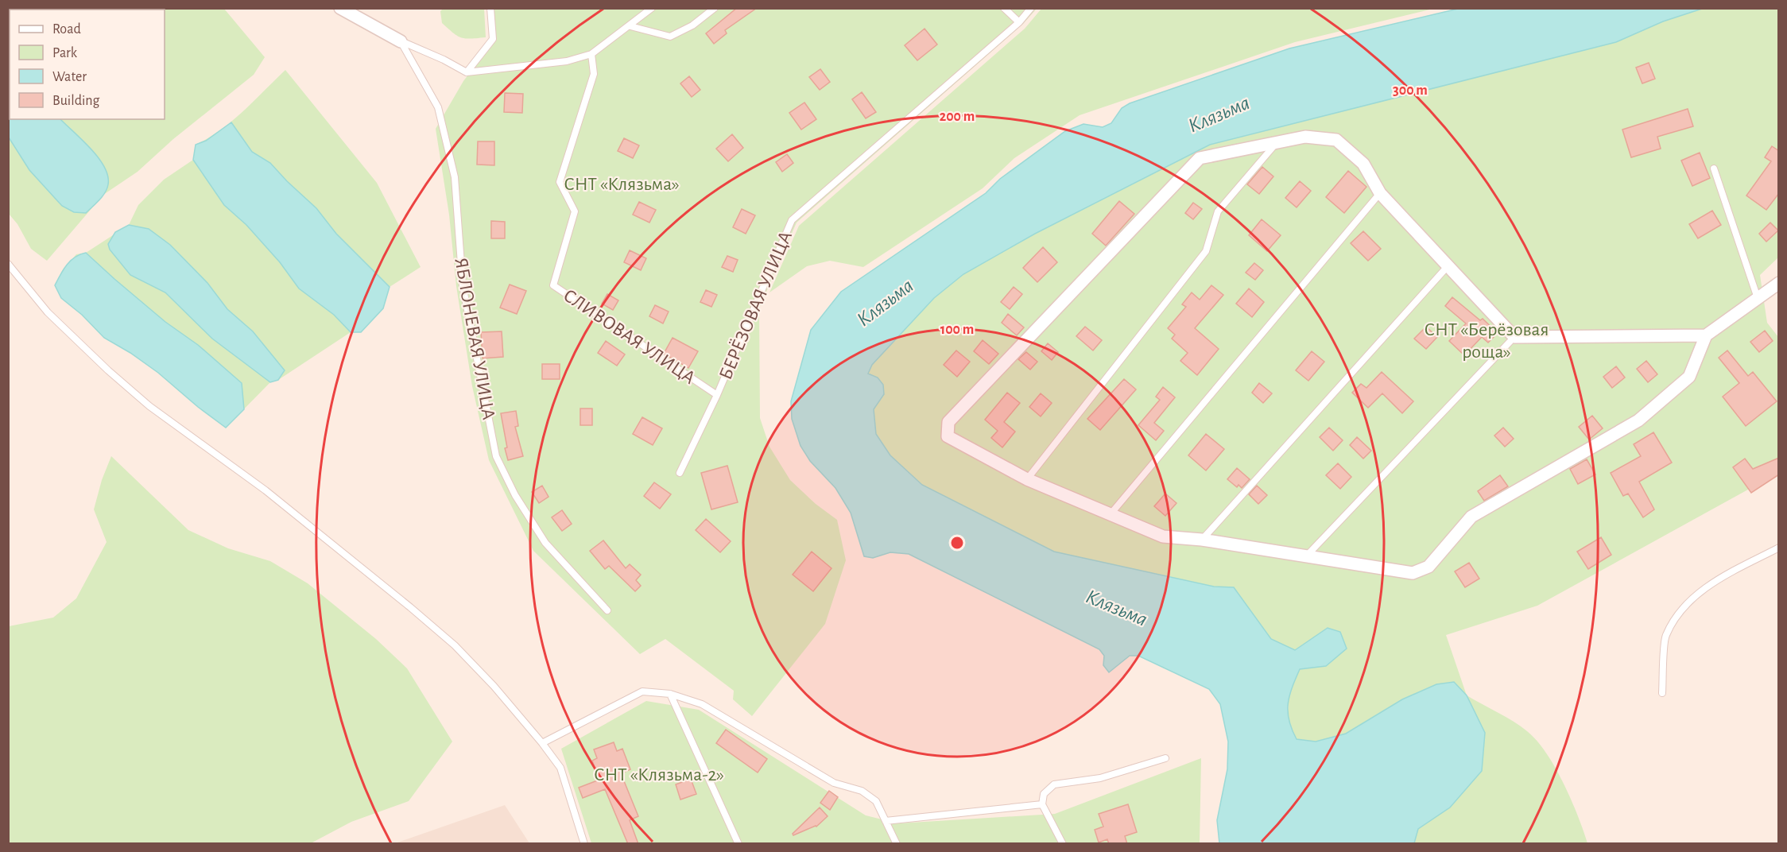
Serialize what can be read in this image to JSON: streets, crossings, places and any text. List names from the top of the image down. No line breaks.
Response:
{"streets":{"lane":["БЕРЁЗОВАЯ УЛИЦА","СЛИВОВАЯ УЛИЦА","ЯБЛОНЕВАЯ УЛИЦА"]},"crossings":[["БЕРЁЗОВАЯ УЛИЦА","СЛИВОВАЯ УЛИЦА"]],"water":["Клязьма"],"parks":["СНТ «Клязьма»","СНТ «Берёзовая роща»","СНТ «Клязьма-2»"],"legend":["Road","Park","Water","Building"],"rings":["300 m","200 m","100 m"]}
